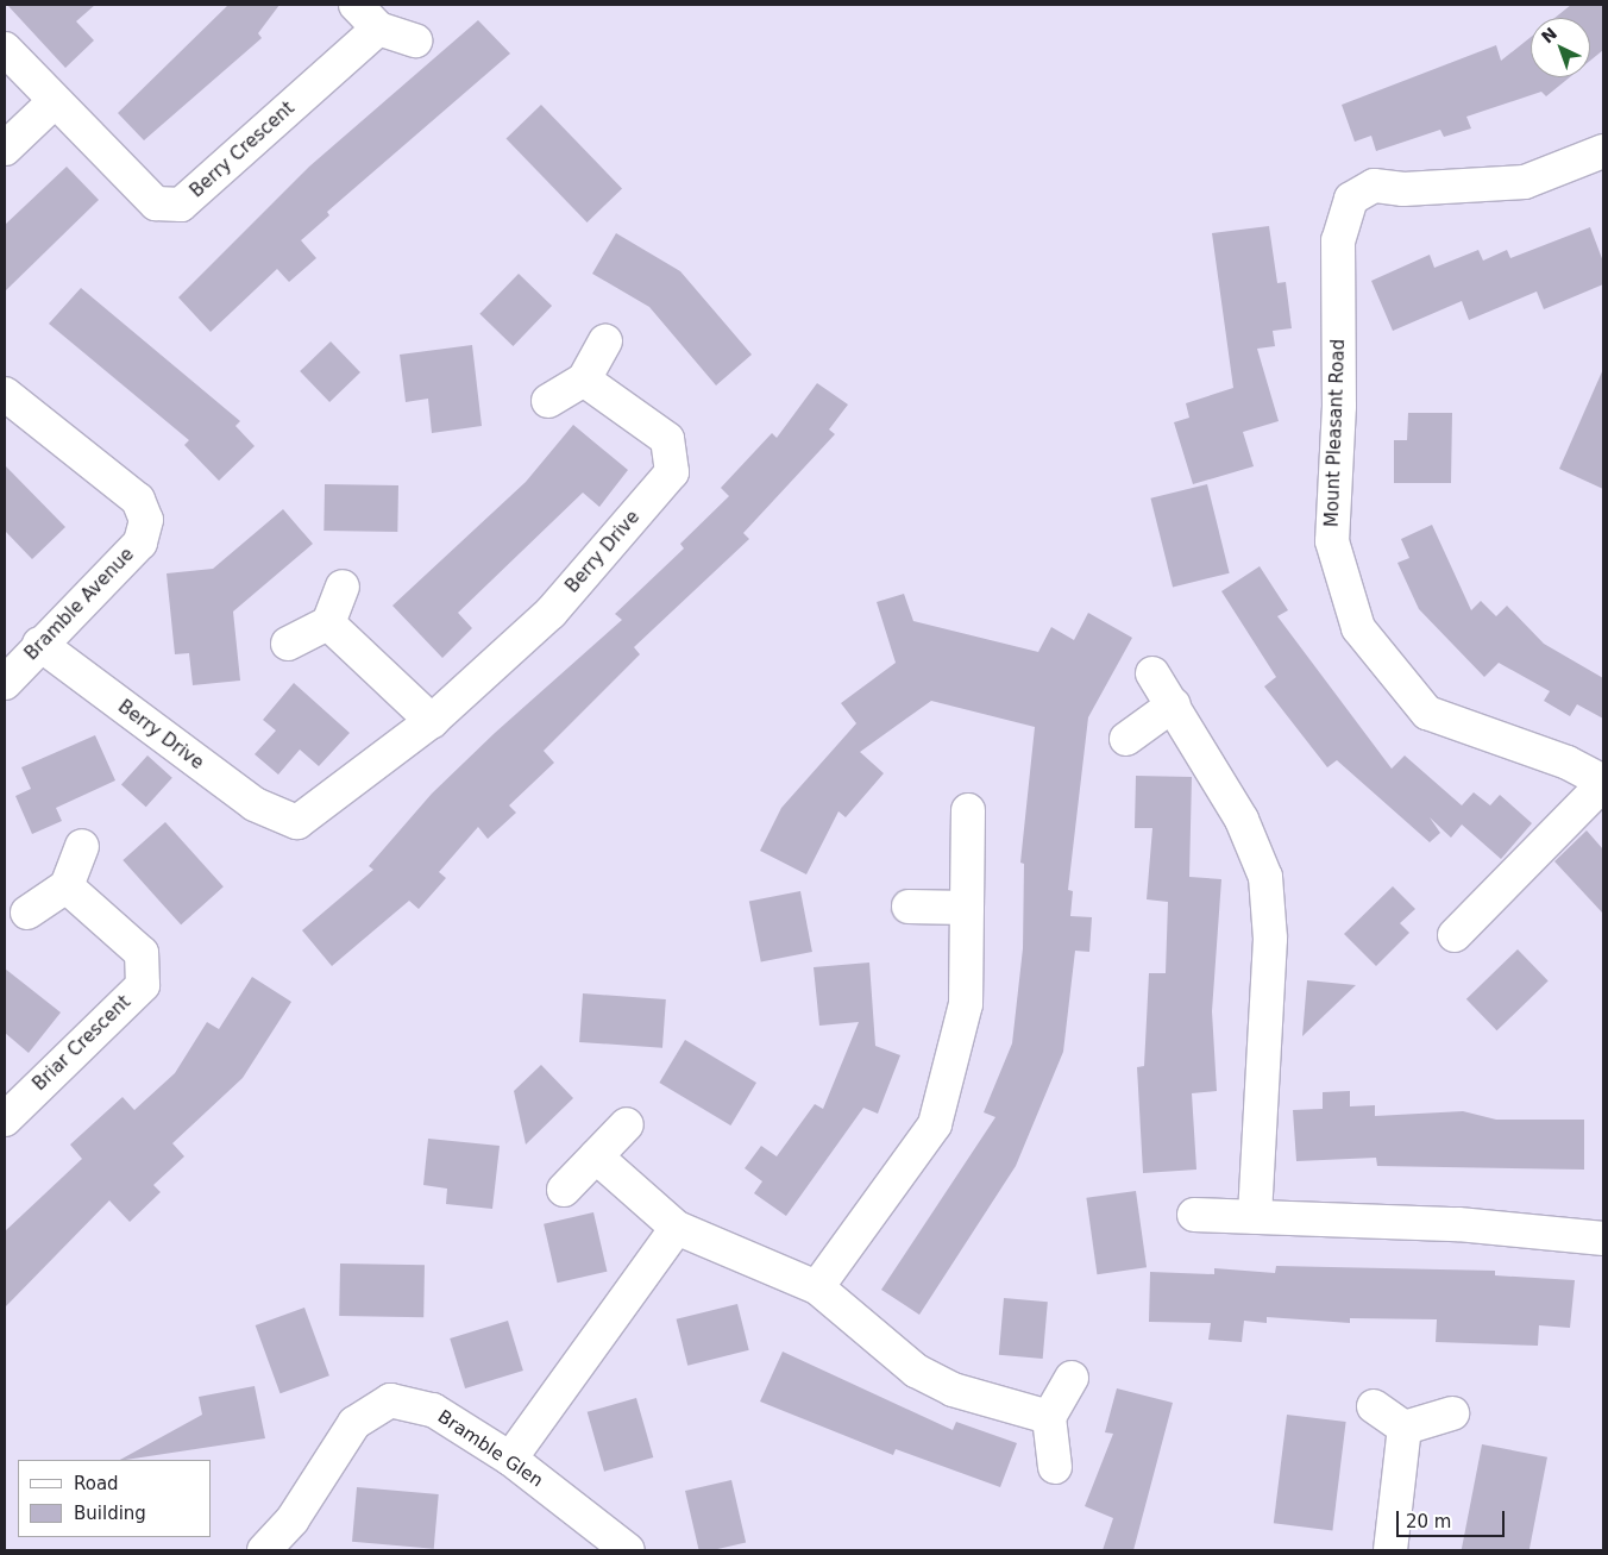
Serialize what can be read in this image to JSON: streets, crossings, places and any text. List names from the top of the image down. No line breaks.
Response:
{"streets":{"street":["Berry Crescent","Mount Pleasant Road","Berry Drive","Bramble Avenue","Briar Crescent","Bramble Glen"]},"crossings":[["Berry Drive","Bramble Avenue"]],"legend":["Road","Building"],"scale_bar":"20 m","north":"top left"}
